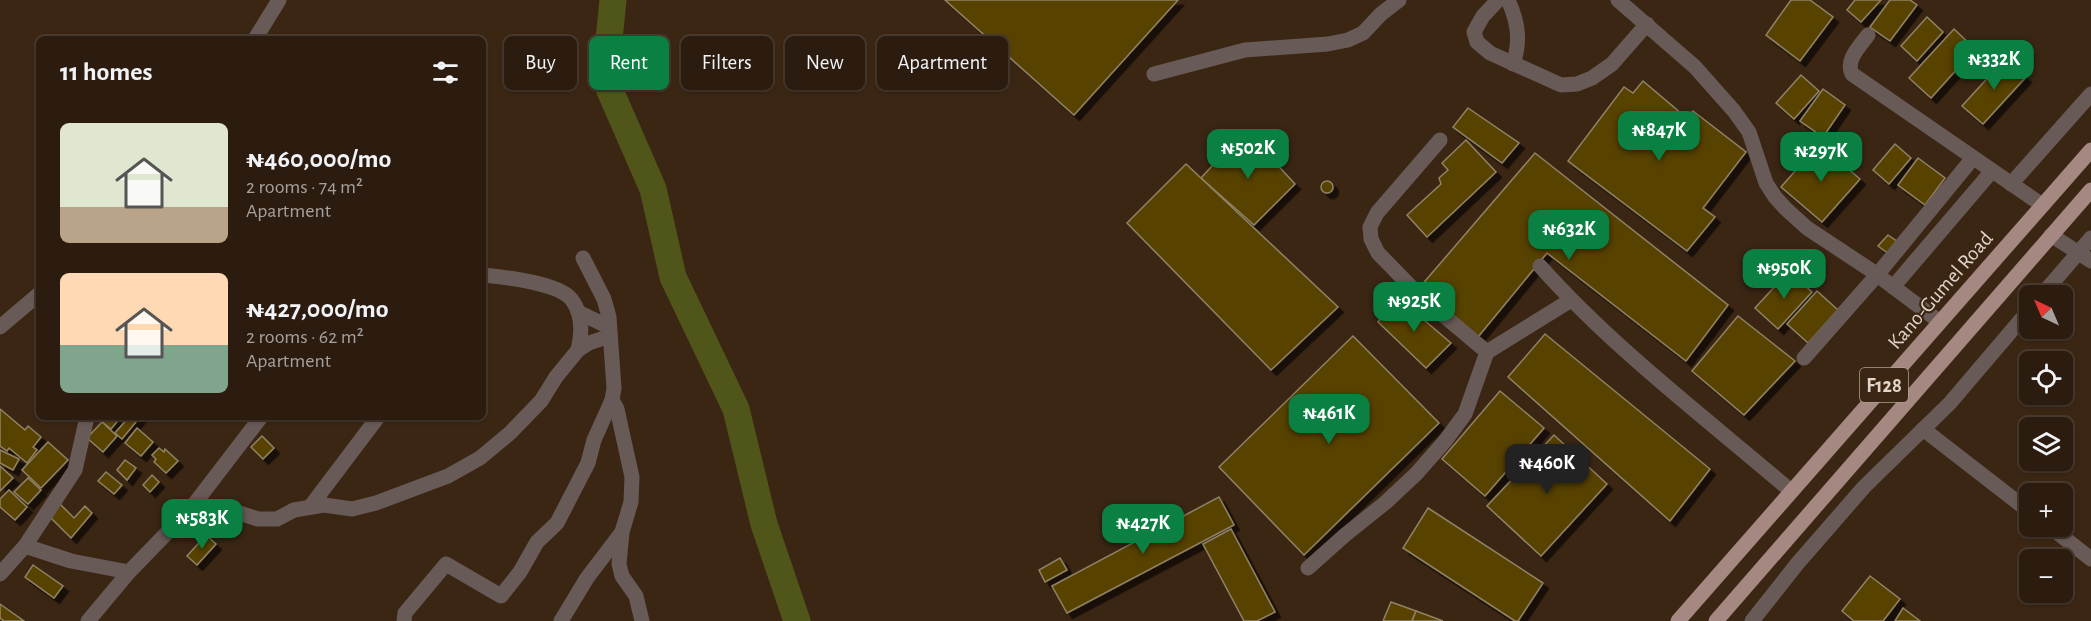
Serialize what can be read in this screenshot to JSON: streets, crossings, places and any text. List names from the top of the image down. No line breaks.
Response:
{"streets":{"main road":["Kano-Gumel Road","F128"]},"north":"top left","page":{"chip":["Buy","Rent","Filters","New","Apartment"],"heading":"11 homes","price":["₦332K","₦847K","₦502K","₦297K","₦632K","₦950K","₦925K","₦461K","₦460K","₦583K","₦427K"],"list":[{"name":"₦460,000/mo","note":"2 rooms · 74 m² · Apartment"},{"name":"₦427,000/mo","note":"2 rooms · 62 m² · Apartment"}],"map_buttons":["+","−"]}}
